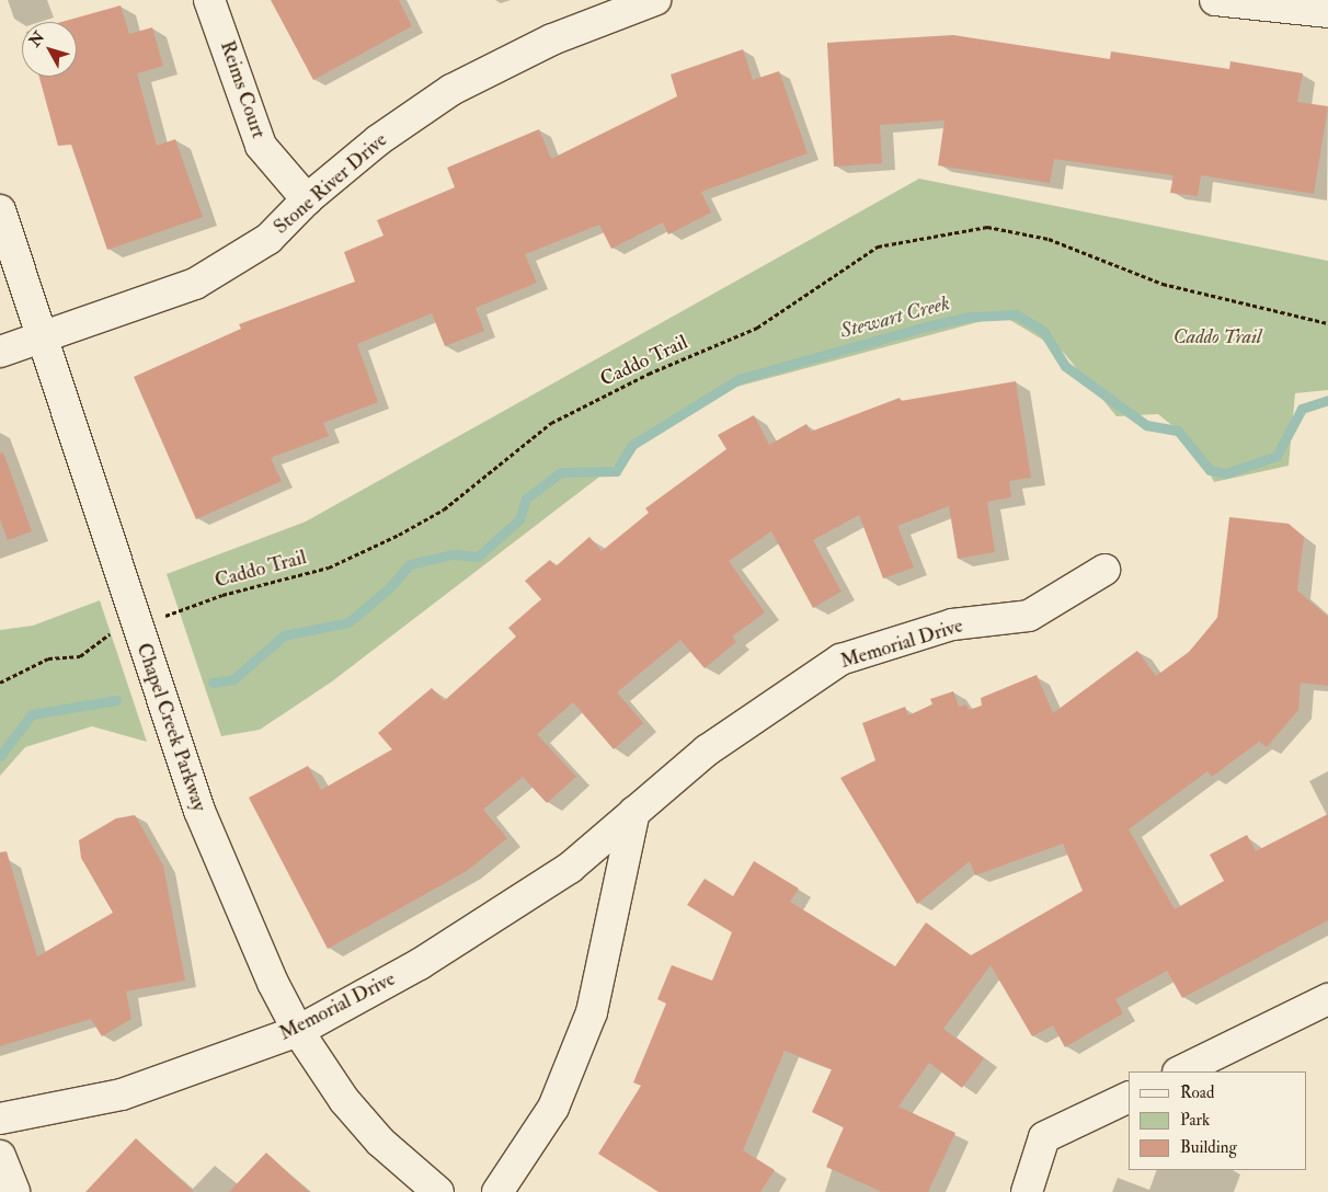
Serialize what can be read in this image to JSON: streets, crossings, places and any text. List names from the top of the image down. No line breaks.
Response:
{"streets":{"street":["Reims Court","Stone River Drive","Memorial Drive","Chapel Creek Parkway"],"path":["Caddo Trail"]},"crossings":[["Reims Court","Stone River Drive"],["Stone River Drive","Chapel Creek Parkway"],["Caddo Trail","Chapel Creek Parkway"],["Memorial Drive","Chapel Creek Parkway"]],"water":["Stewart Creek"],"parks":["Caddo Trail"],"legend":["Road","Park","Building"],"north":"top left"}
